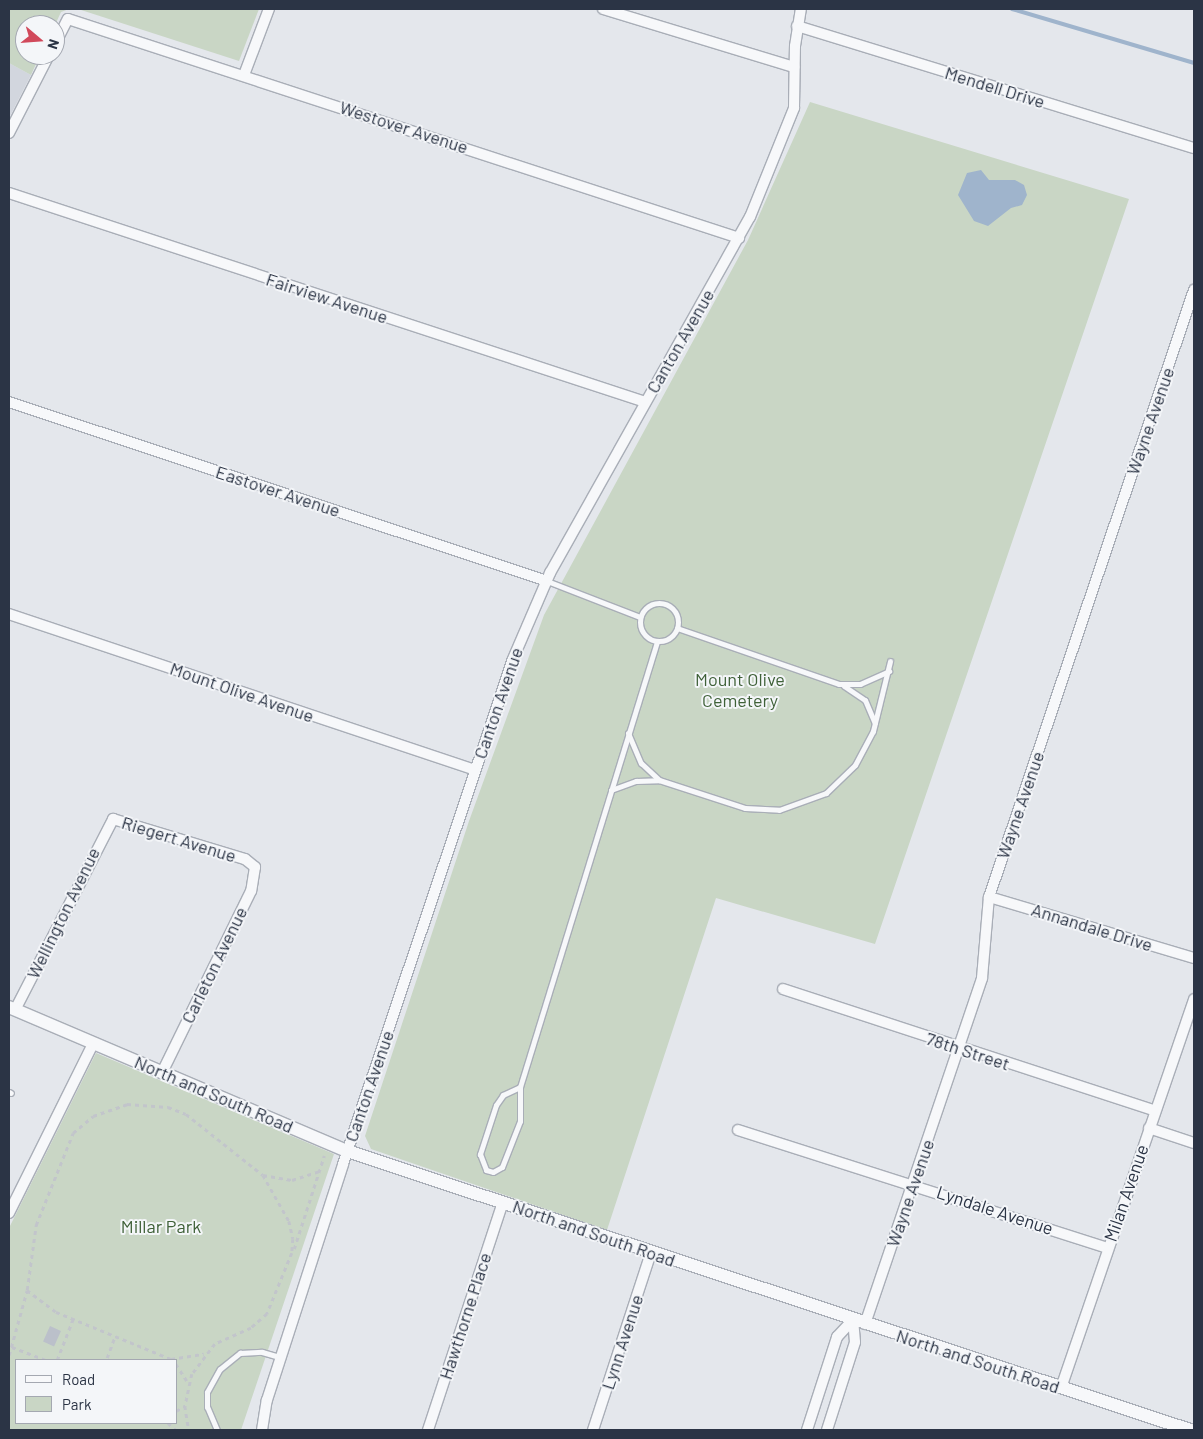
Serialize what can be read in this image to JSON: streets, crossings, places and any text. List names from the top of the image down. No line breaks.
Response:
{"streets":{"street":["Mendell Drive","Westover Avenue","Fairview Avenue","Canton Avenue","Wayne Avenue","Eastover Avenue","Mount Olive Avenue","Riegert Avenue","Wellington Avenue","Annandale Drive","Carleton Avenue","78th Street","North and South Road","Milan Avenue","Lyndale Avenue","Hawthorne Place","Lynn Avenue"]},"crossings":[["Mendell Drive","Canton Avenue"],["Westover Avenue","Canton Avenue"],["Fairview Avenue","Canton Avenue"],["Canton Avenue","Eastover Avenue"],["Canton Avenue","Mount Olive Avenue"],["Canton Avenue","North and South Road"],["Wayne Avenue","Annandale Drive"],["Wayne Avenue","78th Street"],["Wayne Avenue","North and South Road"],["Wayne Avenue","Lyndale Avenue"],["Riegert Avenue","Wellington Avenue"],["Riegert Avenue","Carleton Avenue"],["Wellington Avenue","North and South Road"],["Carleton Avenue","North and South Road"],["78th Street","Milan Avenue"],["North and South Road","Milan Avenue"],["North and South Road","Hawthorne Place"],["North and South Road","Lynn Avenue"],["Milan Avenue","Lyndale Avenue"]],"parks":["Mount Olive Cemetery","Millar Park"],"legend":["Road","Park"],"north":"right"}
